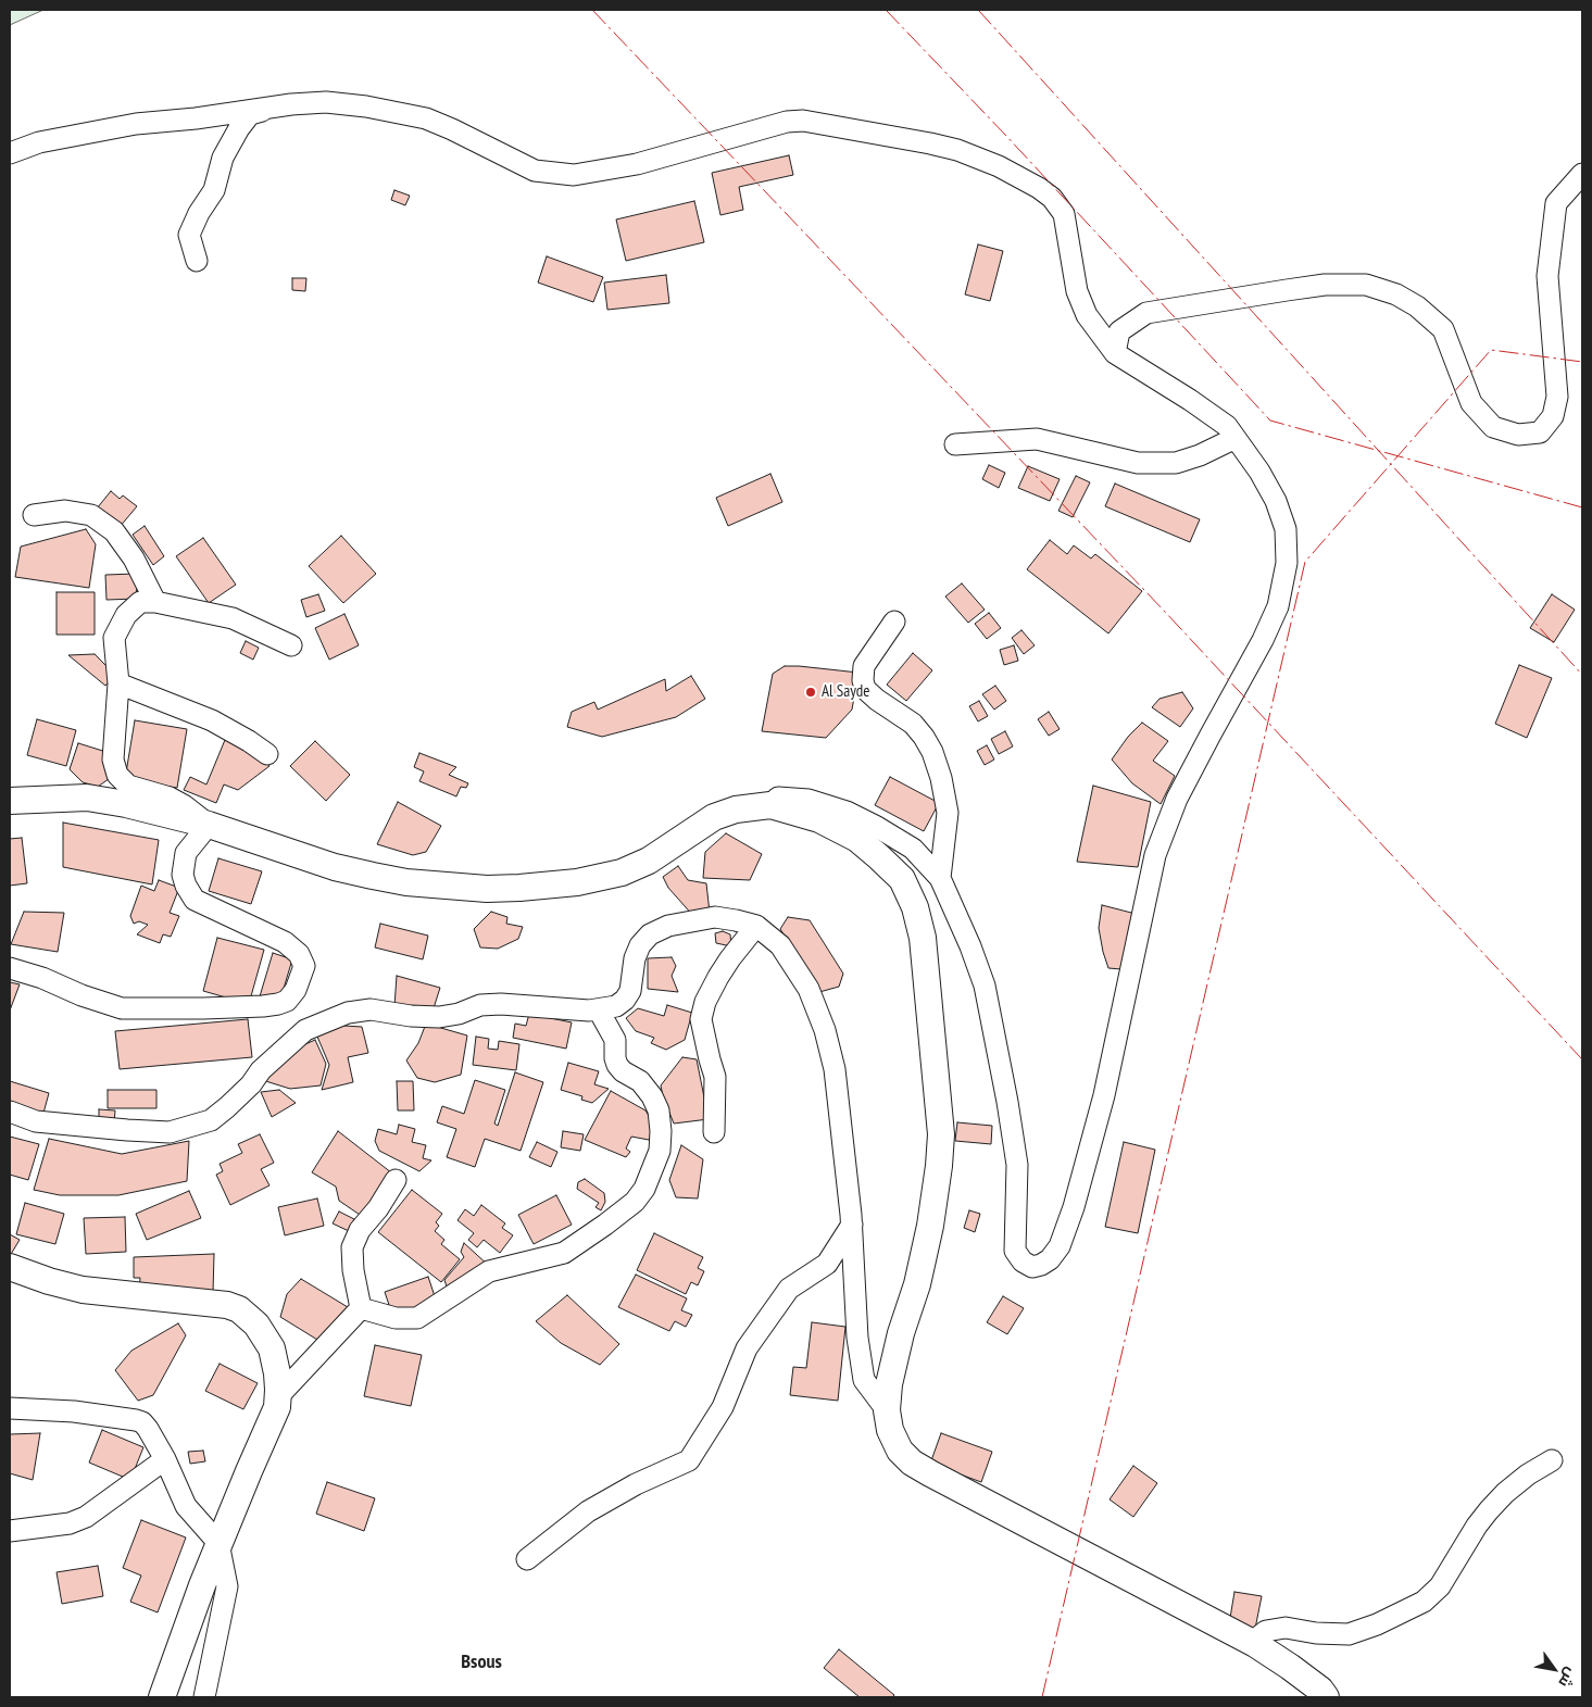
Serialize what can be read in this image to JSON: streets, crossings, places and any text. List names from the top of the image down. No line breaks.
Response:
{"districts":["Bsous"],"places":["Al Sayde"],"north":"bottom right"}
